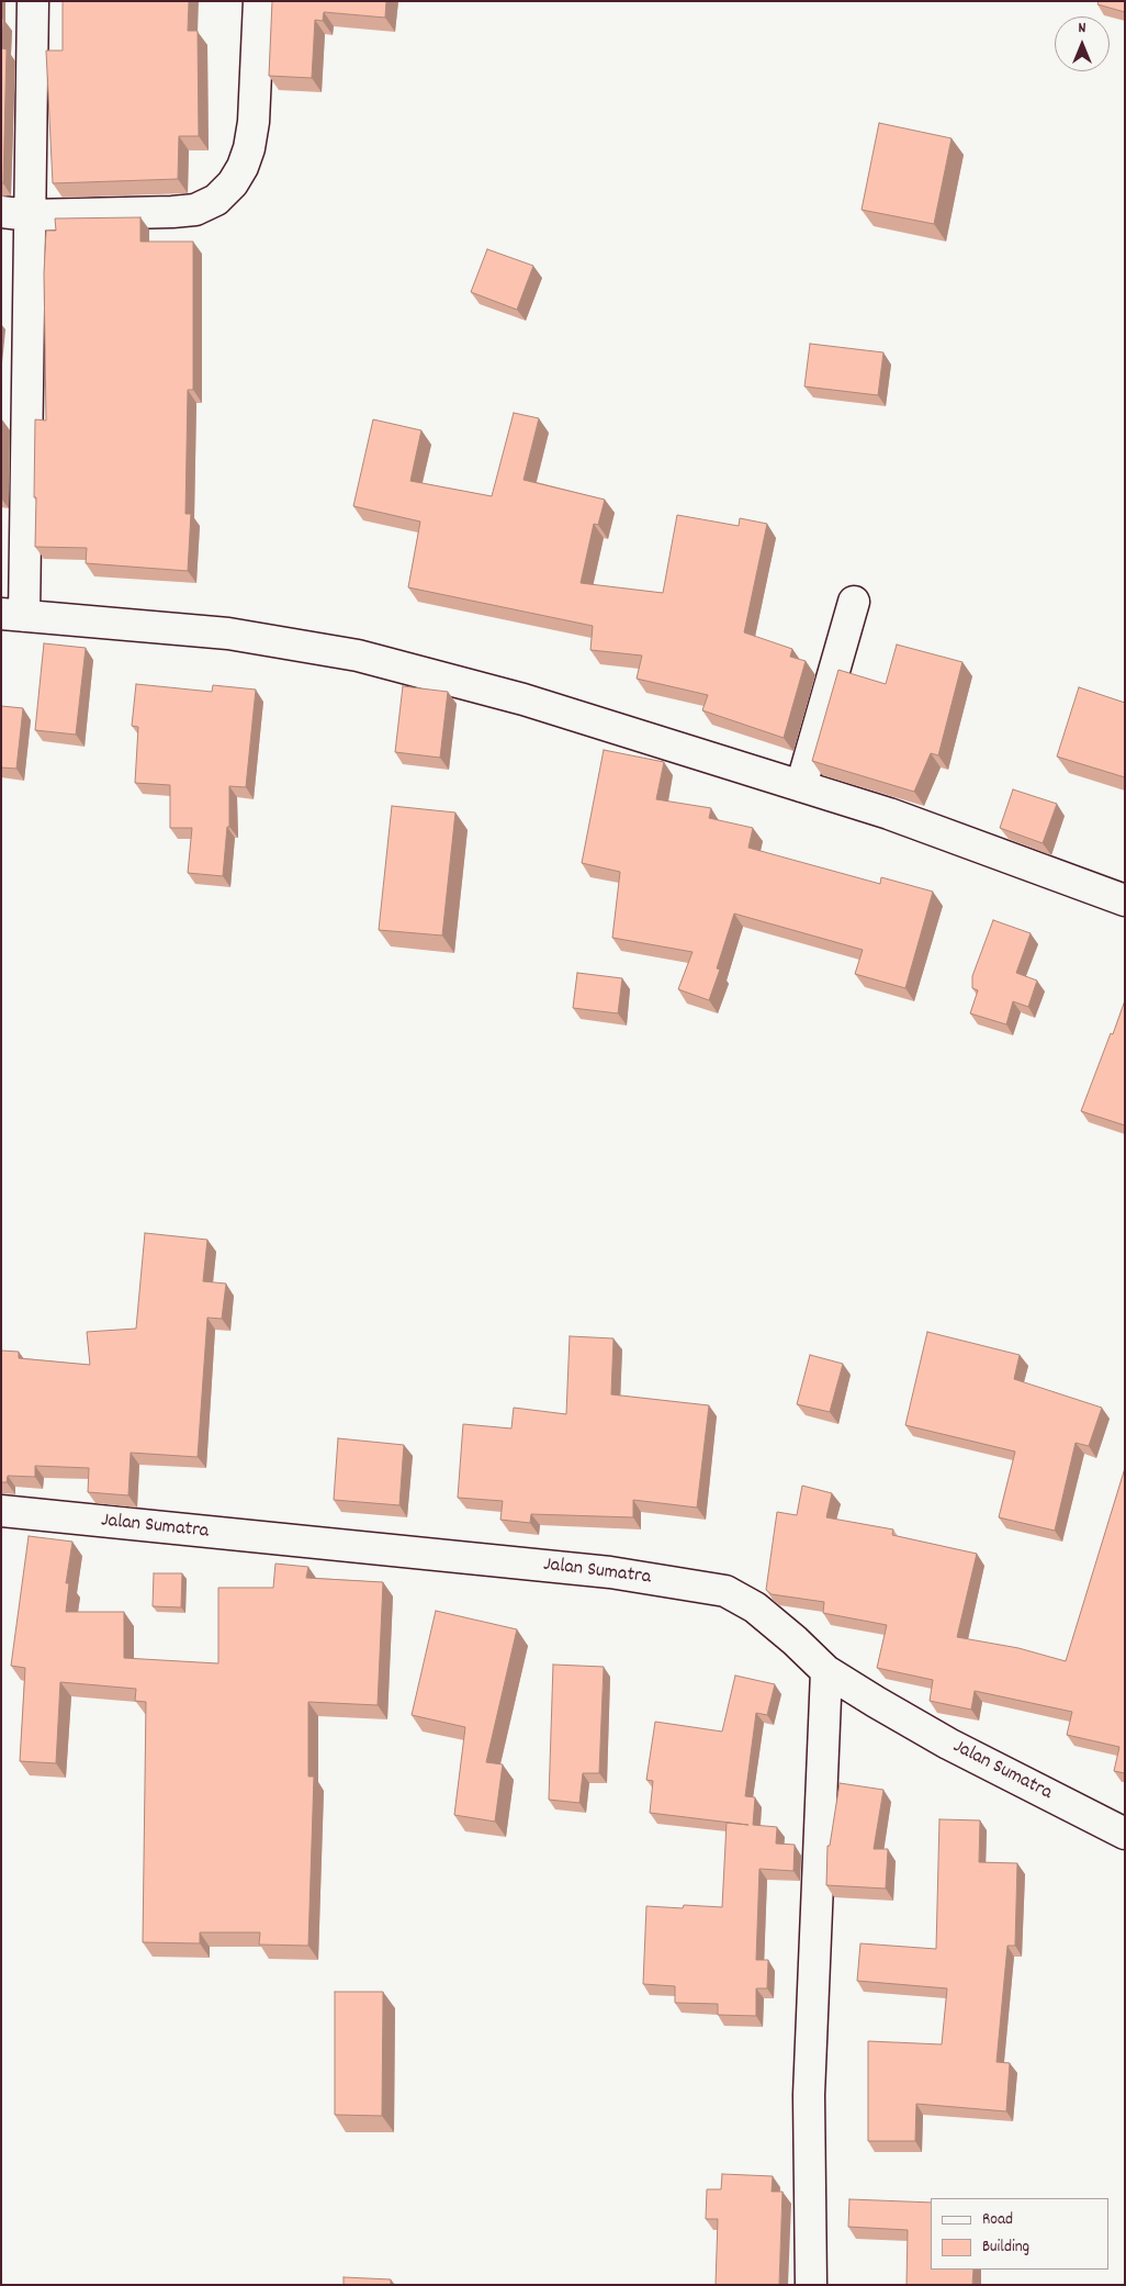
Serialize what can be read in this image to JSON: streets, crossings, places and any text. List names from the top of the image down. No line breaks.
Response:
{"streets":{"street":["Jalan Sumatra"]},"legend":["Road","Building"],"north":"top"}
